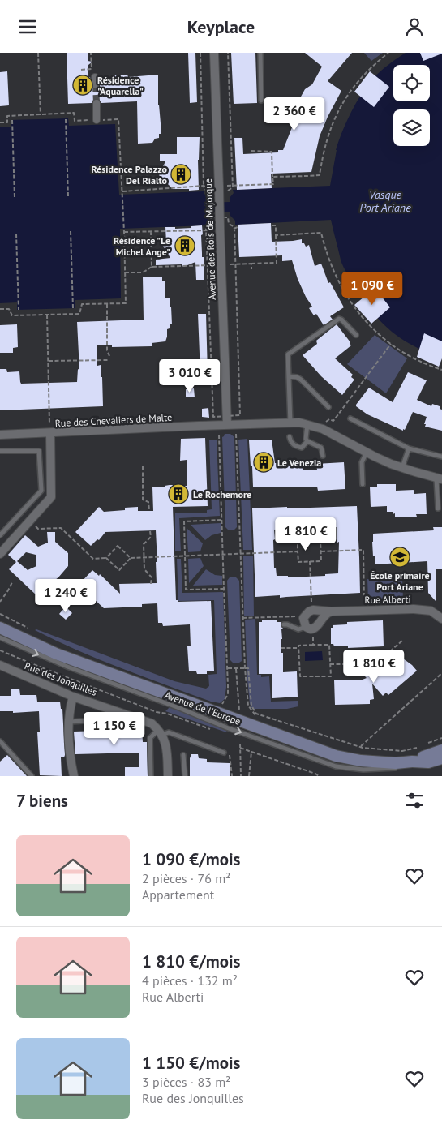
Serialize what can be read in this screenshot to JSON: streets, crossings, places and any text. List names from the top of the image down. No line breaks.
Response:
{"streets":{"main road":["Avenue de l'Europe"],"street":["Avenue des Rois de Majorque","Rue des Chevaliers de Malte","Rue Alberti","Rue des Jonquilles"]},"crossings":[["Avenue des Rois de Majorque","Rue des Chevaliers de Malte"]],"water":["Vasque Port Ariane"],"places":{"building":["Résidence \"Aquarella\"","Résidence Palazzo Del Rialto","Résidence \"Le Michel Ange\"","Le Venezia","Le Rochemore"],"school or university":["École primaire Port Ariane"]},"page":{"header":"Keyplace","price":["2 360 €","1 090 €","3 010 €","1 810 €","1 240 €","1 810 €","1 150 €"],"heading":"7 biens","list":[{"name":"1 090 €/mois","note":"2 pièces · 76 m² · Appartement"},{"name":"1 810 €/mois","note":"4 pièces · 132 m² · Rue Alberti"},{"name":"1 150 €/mois","note":"3 pièces · 83 m² · Rue des Jonquilles"}]}}
